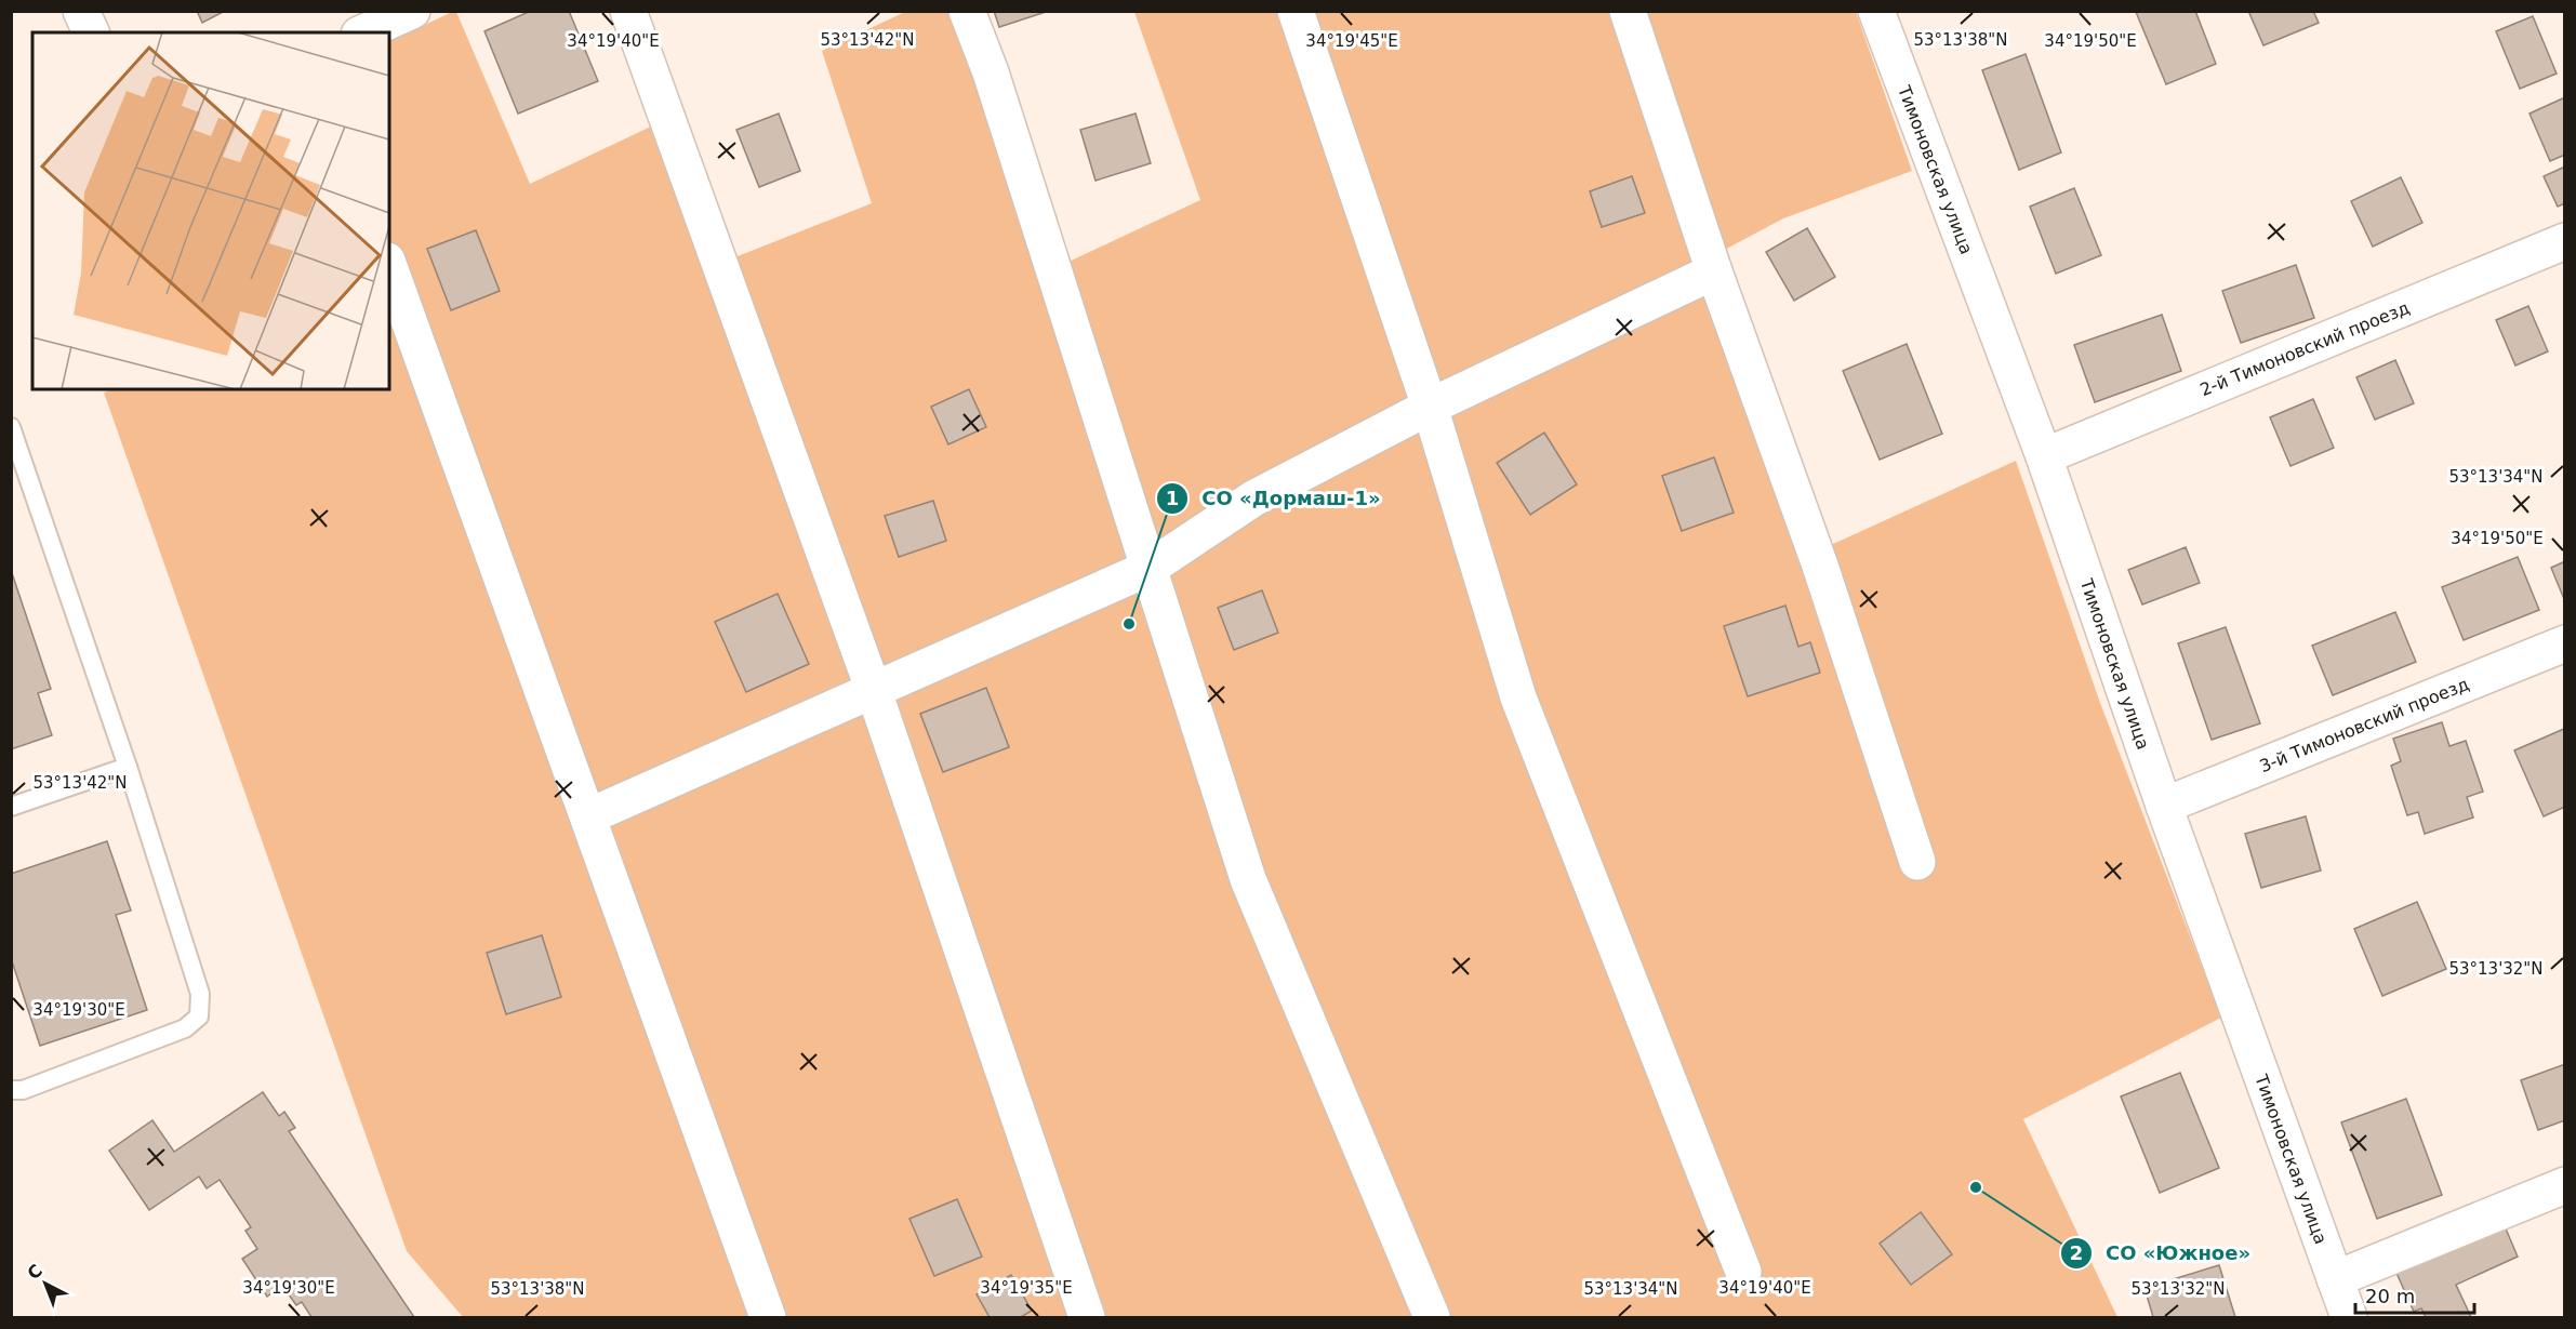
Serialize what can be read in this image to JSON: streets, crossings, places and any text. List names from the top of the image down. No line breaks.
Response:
{"streets":{"street":["Тимоновская улица","2-й Тимоновский проезд","3-й Тимоновский проезд"]},"crossings":[["Тимоновская улица","2-й Тимоновский проезд"],["Тимоновская улица","3-й Тимоновский проезд"]],"places":["СО «Дормаш-1»","СО «Южное»"],"scale_bar":"20 m","north":"top left","coordinates":["53°13'42\"N","53°13'38\"N","34°19'40\"E","34°19'45\"E","34°19'50\"E","53°13'34\"N","53°13'32\"N","34°19'30\"E","34°19'35\"E"]}
